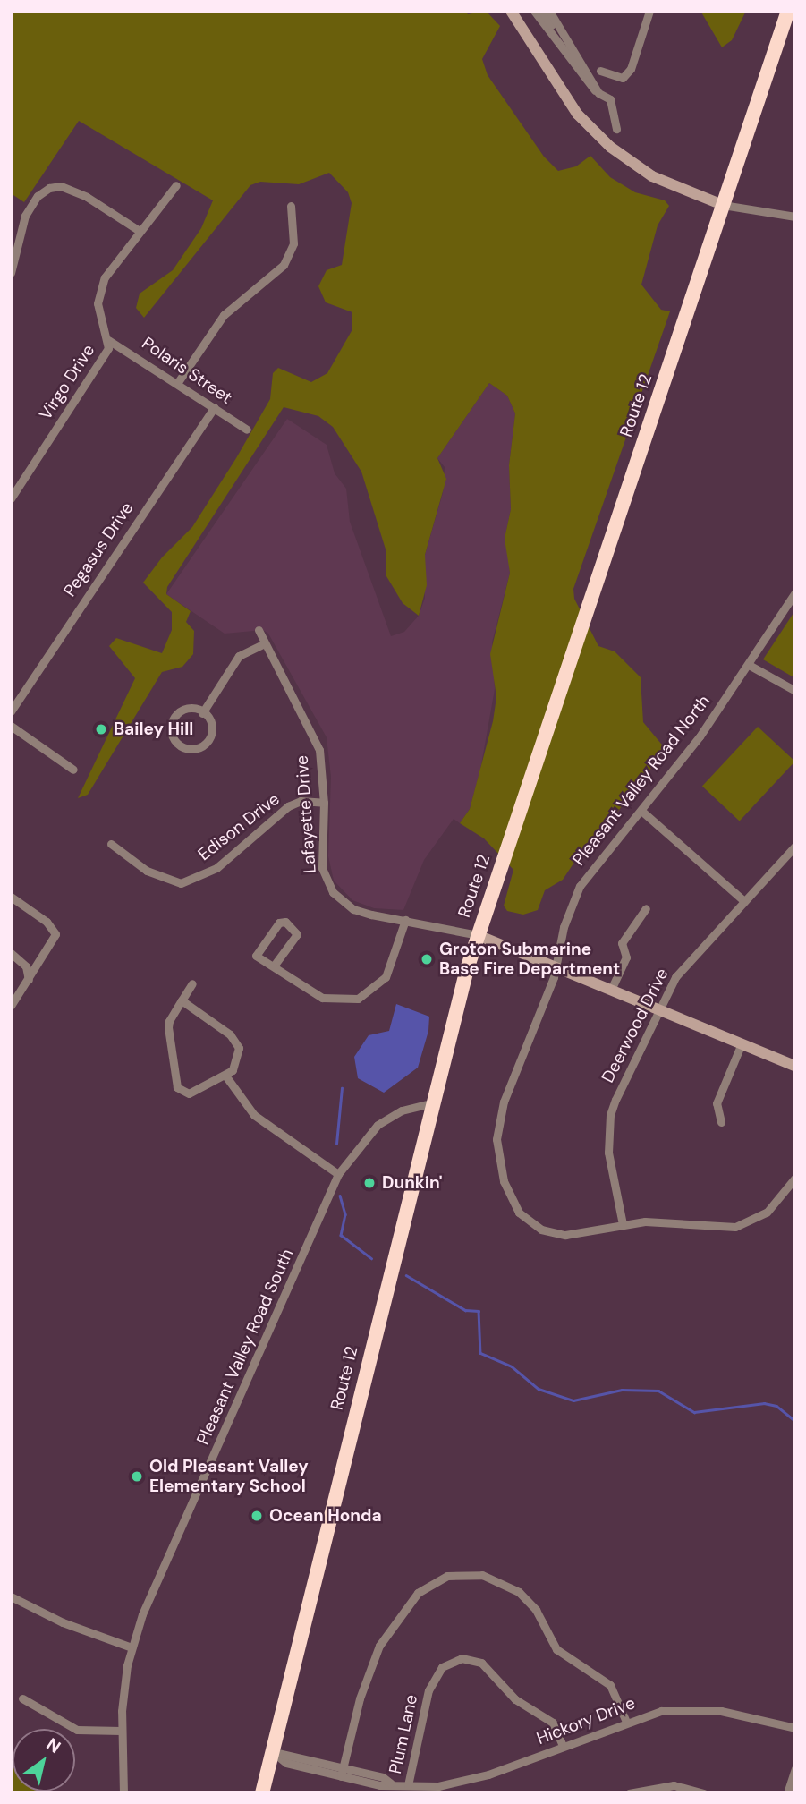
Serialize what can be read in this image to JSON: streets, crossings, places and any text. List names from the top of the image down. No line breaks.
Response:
{"streets":{"highway":["Route 12"],"street":["Polaris Street","Virgo Drive","Pegasus Drive","Pleasant Valley Road North","Lafayette Drive","Edison Drive","Deerwood Drive","Pleasant Valley Road South","Hickory Drive","Plum Lane"]},"crossings":[["Polaris Street","Virgo Drive"],["Polaris Street","Pegasus Drive"],["Route 12","Lafayette Drive"],["Route 12","Pleasant Valley Road South"],["Route 12","Hickory Drive"],["Pleasant Valley Road North","Deerwood Drive"],["Lafayette Drive","Edison Drive"],["Hickory Drive","Plum Lane"]],"places":["Bailey Hill","Groton Submarine Base Fire Department","Dunkin'","Old Pleasant Valley Elementary School","Ocean Honda"],"north":"top right"}
